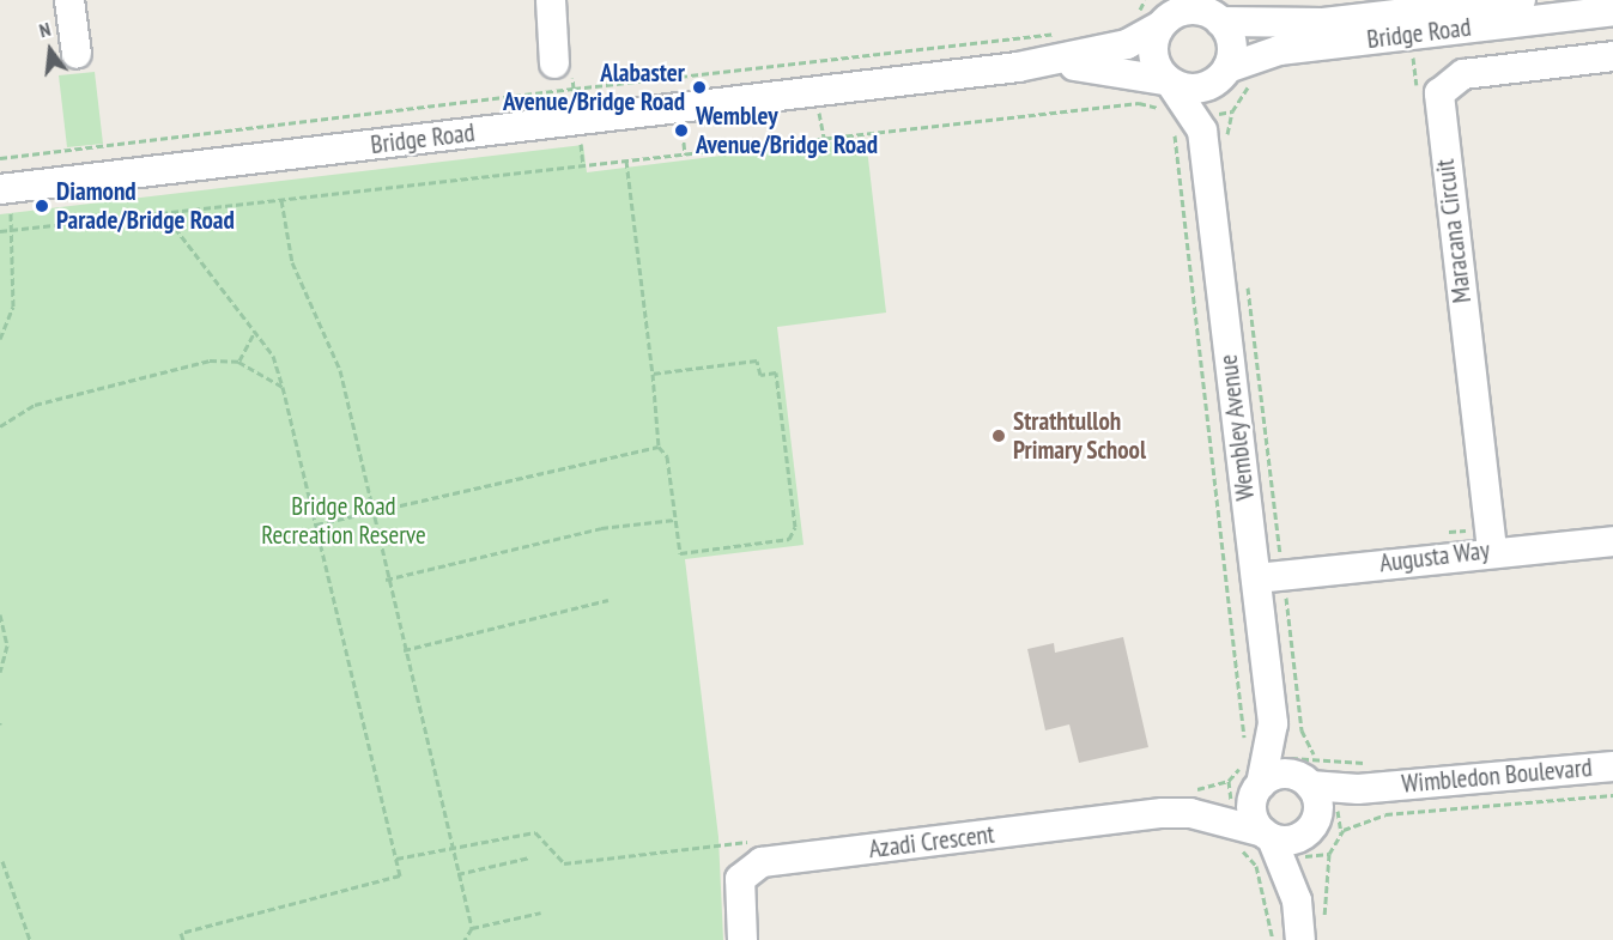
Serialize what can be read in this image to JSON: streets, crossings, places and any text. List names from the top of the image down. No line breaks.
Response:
{"streets":{"street":["Bridge Road","Maracana Circuit","Wembley Avenue","Augusta Way","Wimbledon Boulevard","Azadi Crescent"]},"crossings":[["Bridge Road","Wembley Avenue"],["Maracana Circuit","Augusta Way"],["Wembley Avenue","Augusta Way"],["Wembley Avenue","Wimbledon Boulevard"],["Wembley Avenue","Azadi Crescent"],["Wimbledon Boulevard","Azadi Crescent"]],"parks":["Bridge Road Recreation Reserve"],"places":["Alabaster Avenue/Bridge Road","Wembley Avenue/Bridge Road","Diamond Parade/Bridge Road","Strathtulloh Primary School"],"north":"top"}
